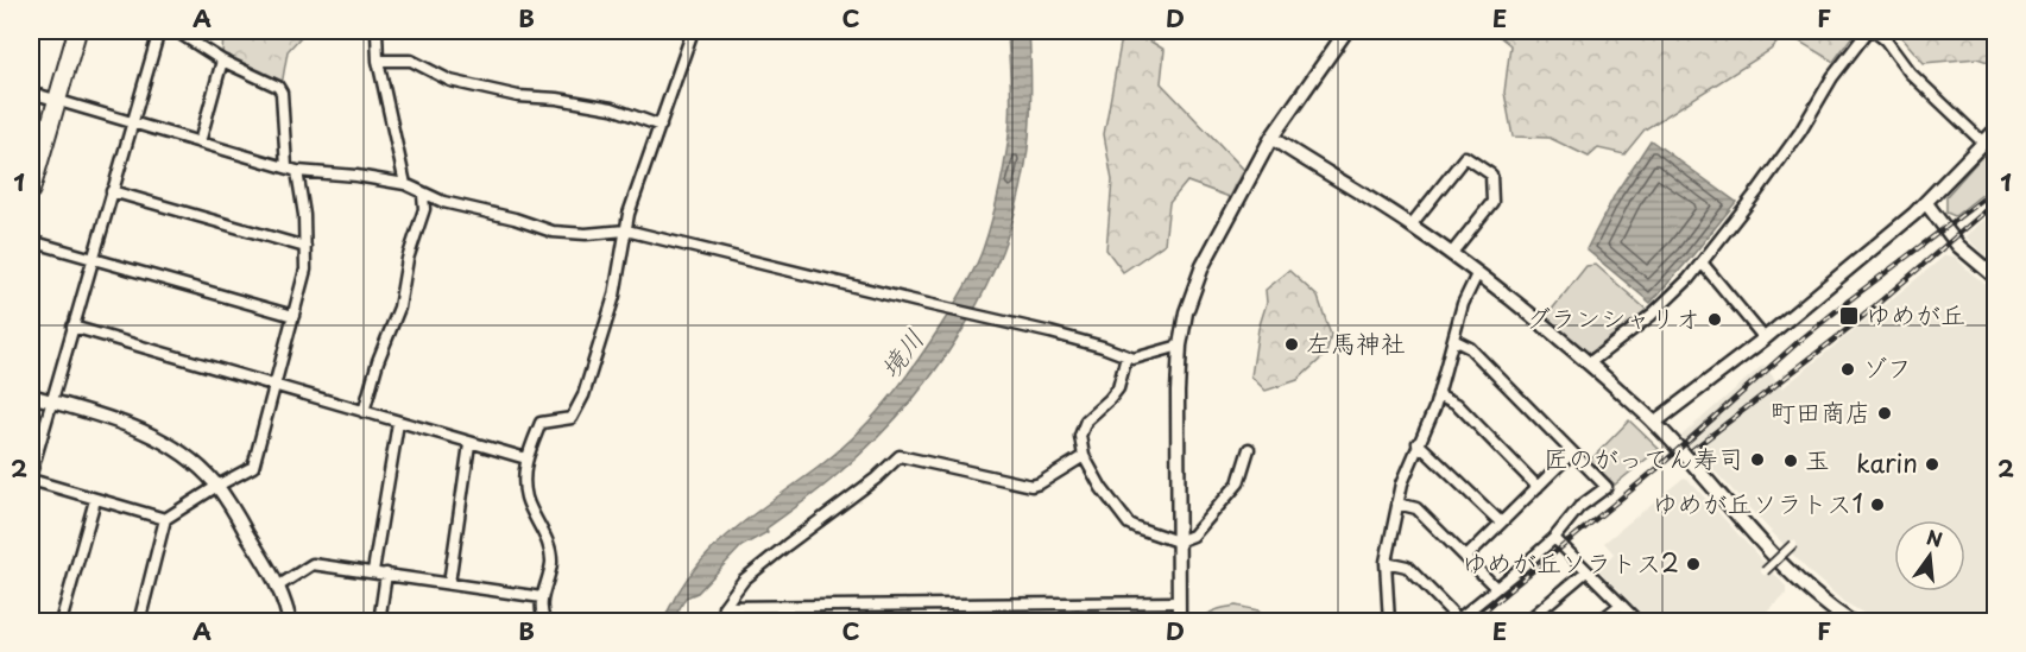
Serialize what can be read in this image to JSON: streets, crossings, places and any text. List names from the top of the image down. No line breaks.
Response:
{"water":["境川"],"places":{"transit":["ゆめが丘"],"other":["グランシャリオ","左馬神社","ゾフ","町田商店","匠のがってん寿司","玉","karin","ゆめが丘ソラトス1","ゆめが丘ソラトス2"]},"north":"top","grid":{"columns":["A","B","C","D","E","F"],"rows":["1","2"]}}
